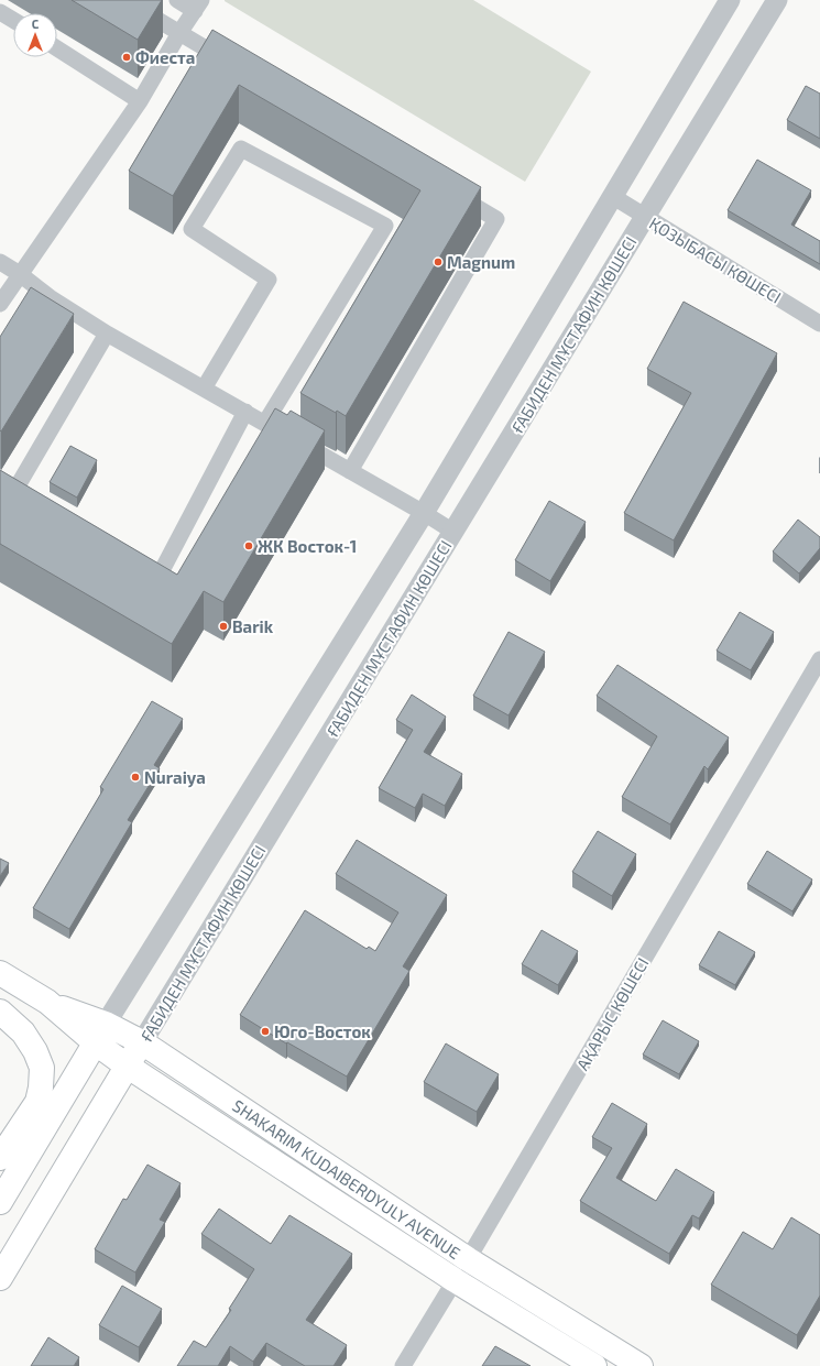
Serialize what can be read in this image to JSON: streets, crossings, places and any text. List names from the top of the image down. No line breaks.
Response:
{"streets":{"main road":["ҒАБИДЕН МҰСТАФИН КӨШЕСІ","SHAKARIM KUDAIBERDYULY AVENUE"],"street":["ҚОЗЫБАСЫ КӨШЕСІ","АҚАРЫС КӨШЕСІ"]},"crossings":[["ҚОЗЫБАСЫ КӨШЕСІ","ҒАБИДЕН МҰСТАФИН КӨШЕСІ"],["ҒАБИДЕН МҰСТАФИН КӨШЕСІ","SHAKARIM KUDAIBERDYULY AVENUE"],["АҚАРЫС КӨШЕСІ","SHAKARIM KUDAIBERDYULY AVENUE"]],"places":["Фиеста","Magnum","ЖК Восток-1","Barik","Nuraiya","Юго-Восток"],"north":"top"}
